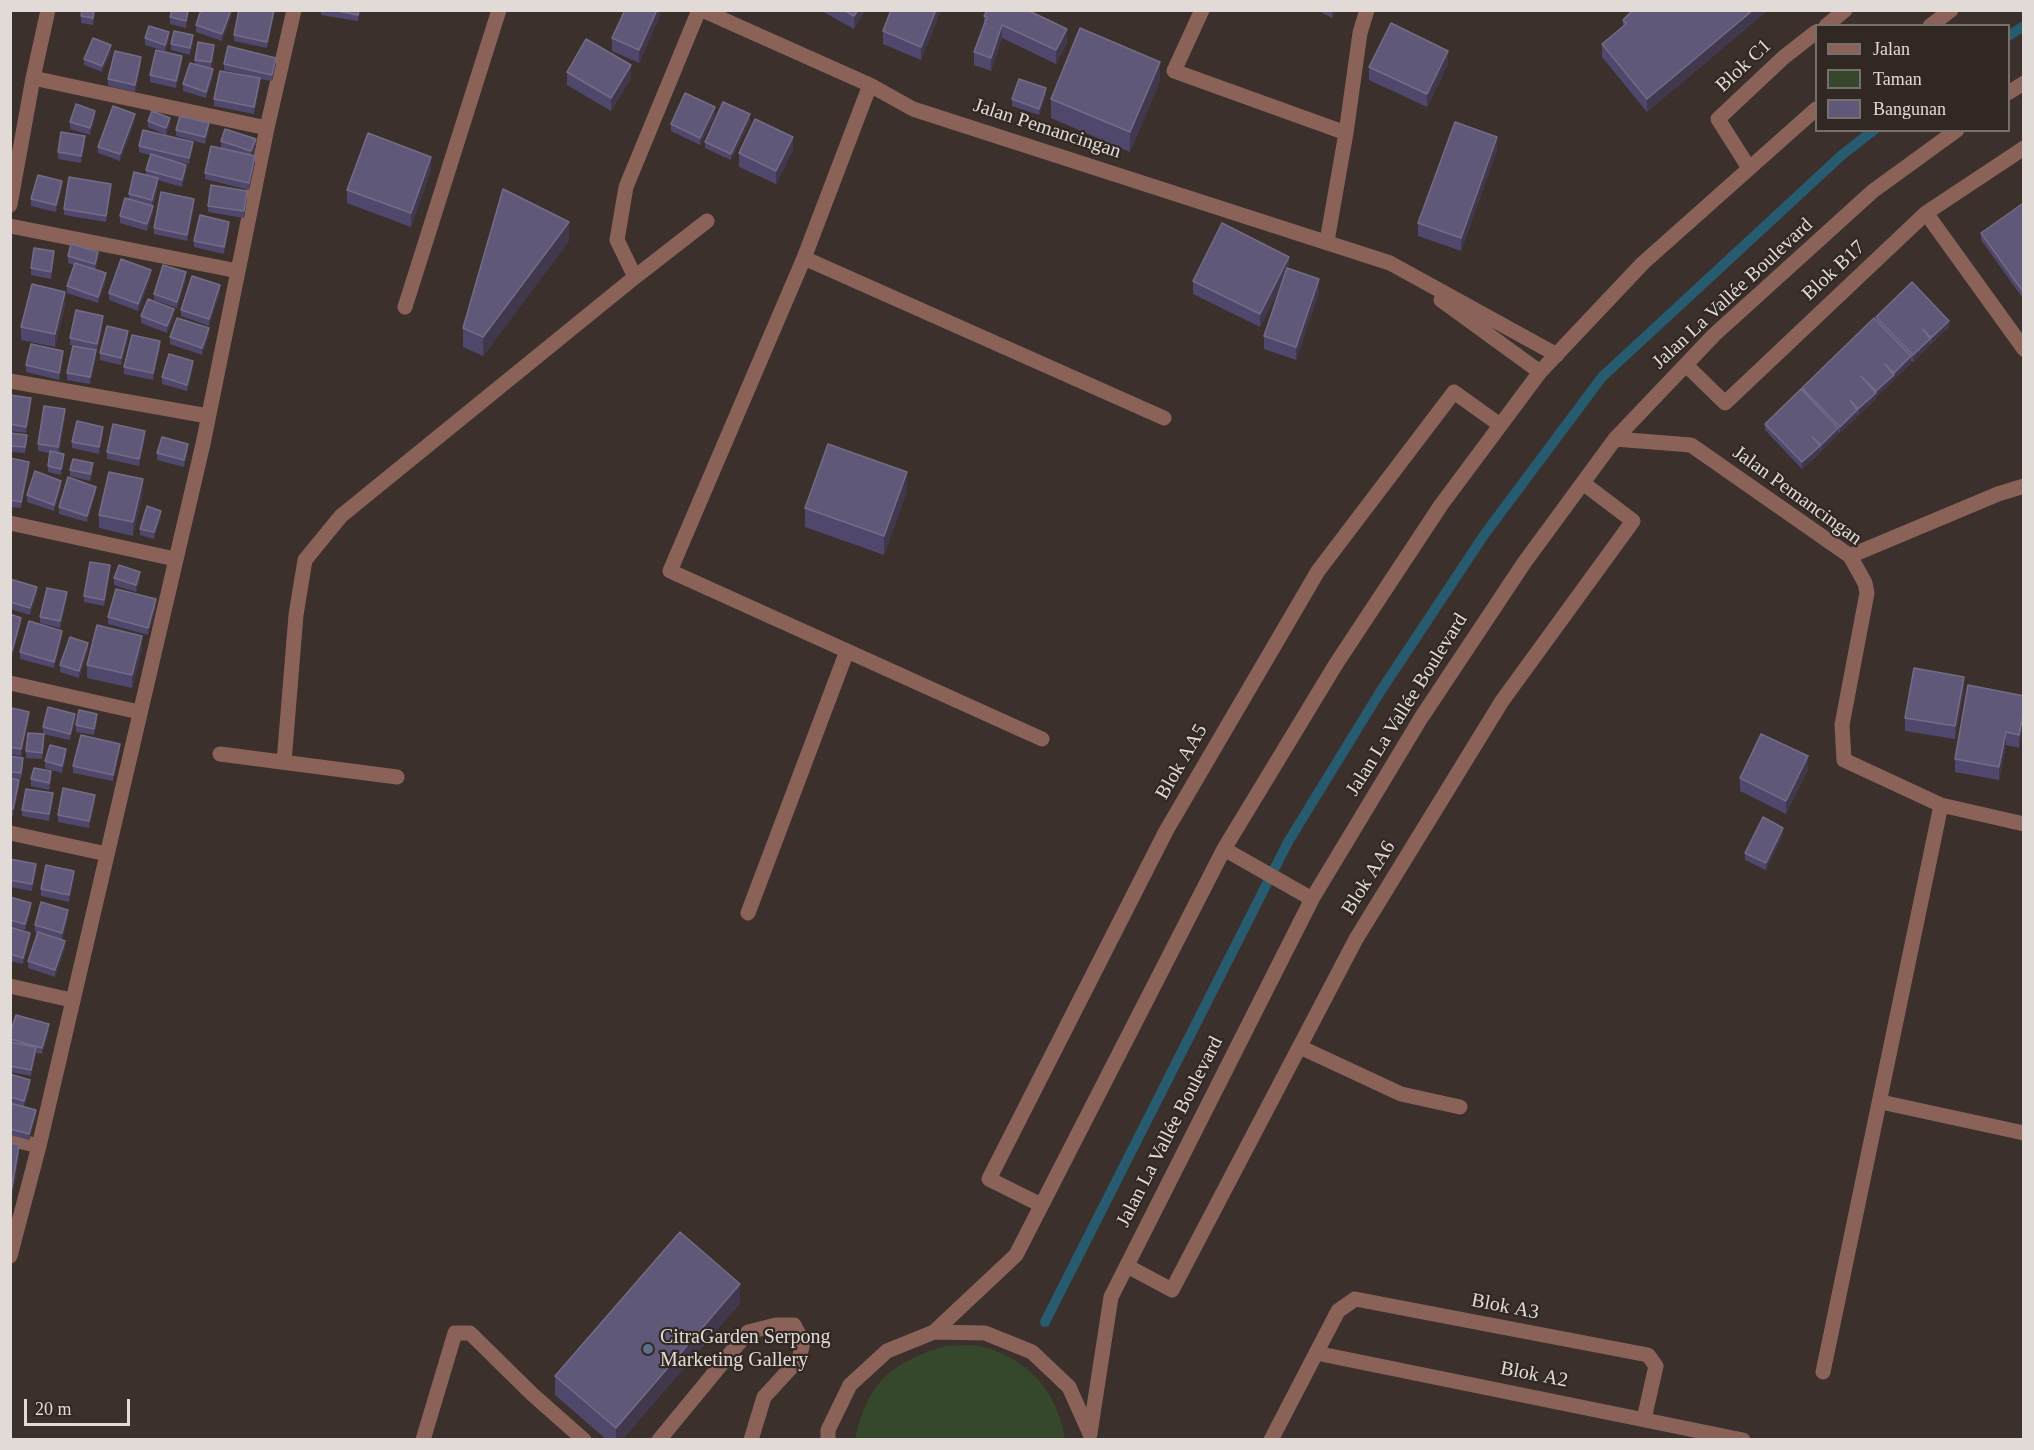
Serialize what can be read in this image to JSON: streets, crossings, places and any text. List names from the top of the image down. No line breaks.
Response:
{"streets":{"street":["Blok C1","Jalan Pemancingan","Blok B17","Jalan La Vallée Boulevard","Blok AA5","Blok AA6","Blok A3","Blok A2"]},"crossings":[["Jalan Pemancingan","Jalan La Vallée Boulevard"],["Blok B17","Jalan La Vallée Boulevard"],["Jalan La Vallée Boulevard","Blok AA6"],["Blok A3","Blok A2"]],"places":["CitraGarden Serpong Marketing Gallery"],"legend":["Jalan","Taman","Bangunan"],"scale_bar":"20 m"}
